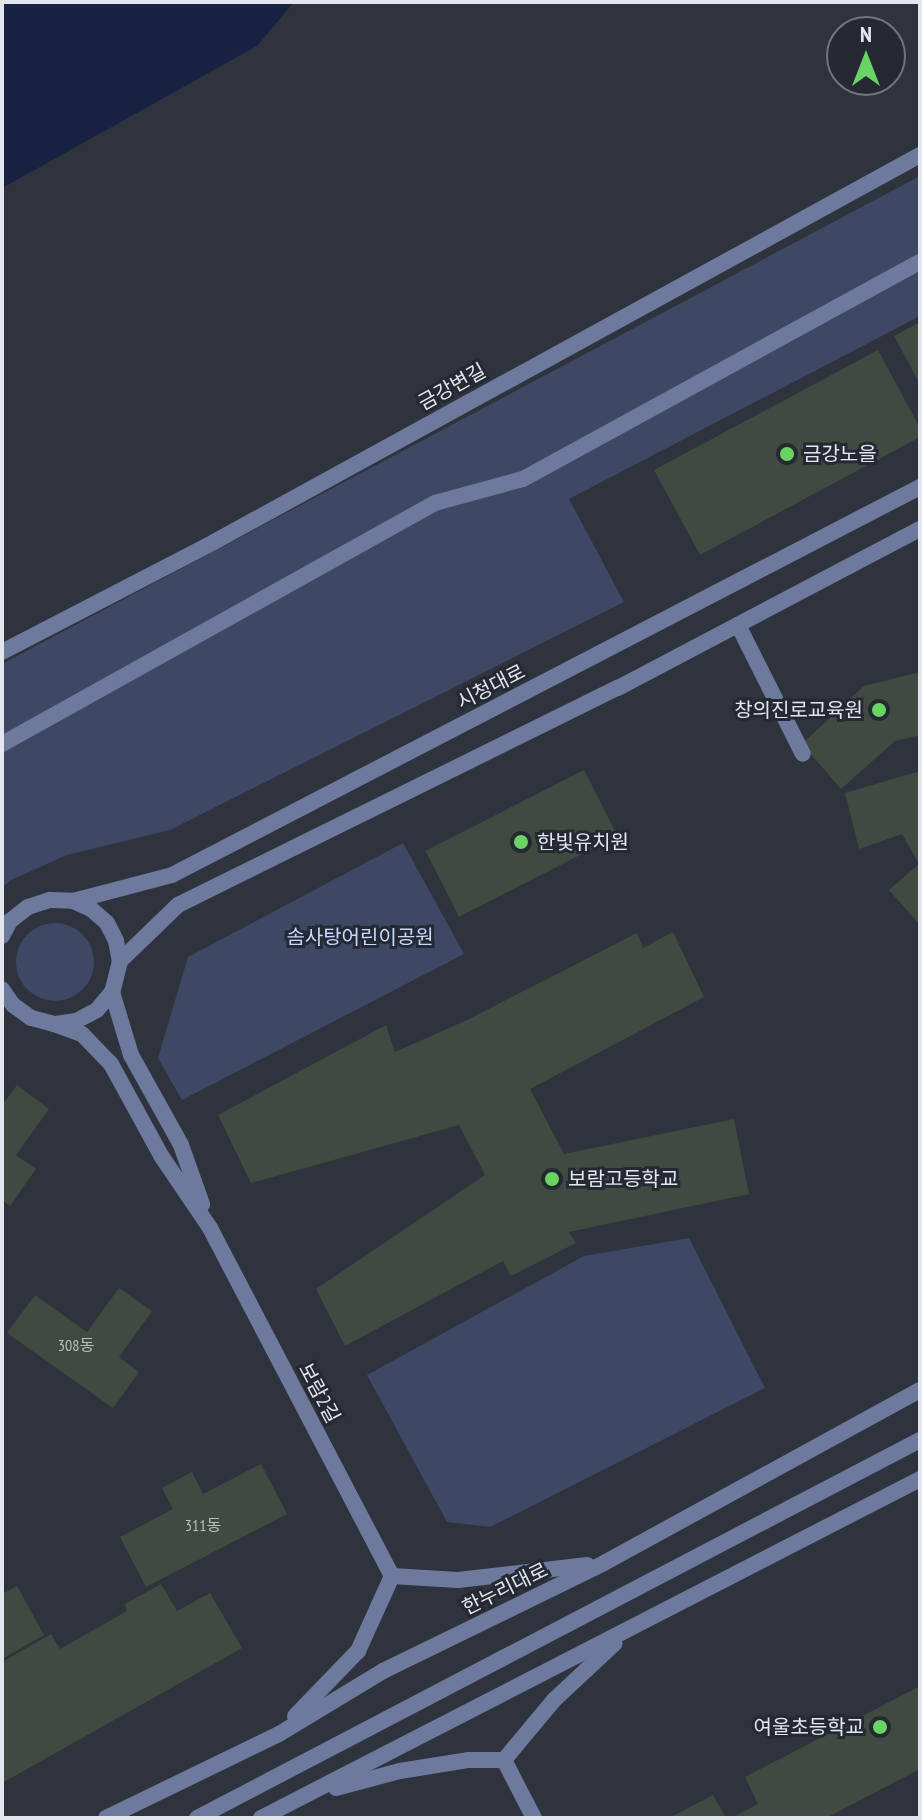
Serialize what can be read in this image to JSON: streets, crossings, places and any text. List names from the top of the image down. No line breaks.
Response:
{"streets":{"street":["금강변길","시청대로","보람2길","한누리대로"]},"parks":["솜사탕어린이공원"],"places":["금강노을","창의진로교육원","한빛유치원","보람고등학교","여울초등학교"],"house_numbers":["308동","311동"],"north":"top"}
